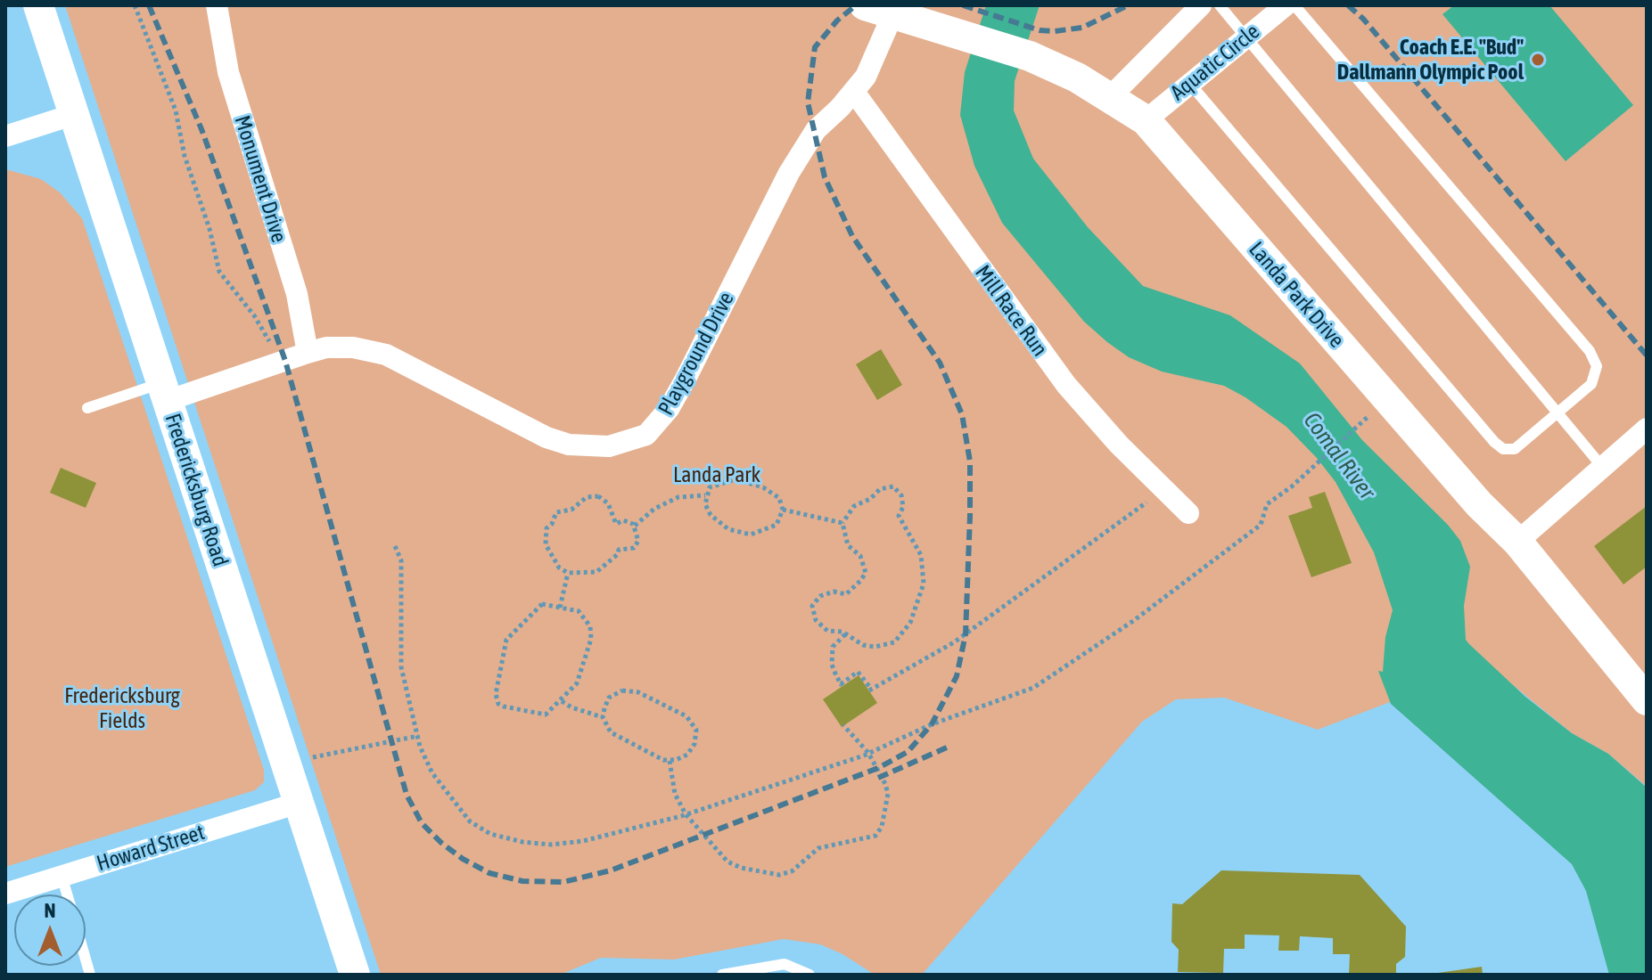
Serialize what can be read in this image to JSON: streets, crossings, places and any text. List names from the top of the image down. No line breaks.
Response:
{"streets":{"street":["Aquatic Circle","Monument Drive","Landa Park Drive","Mill Race Run","Playground Drive","Fredericksburg Road","Howard Street"]},"crossings":[["Aquatic Circle","Landa Park Drive"],["Monument Drive","Playground Drive"],["Landa Park Drive","Playground Drive"],["Mill Race Run","Playground Drive"],["Playground Drive","Fredericksburg Road"],["Fredericksburg Road","Howard Street"]],"water":["Comal River"],"parks":["Landa Park","Fredericksburg Fields"],"places":["Coach E.E. \"Bud\" Dallmann Olympic Pool"],"north":"top"}
